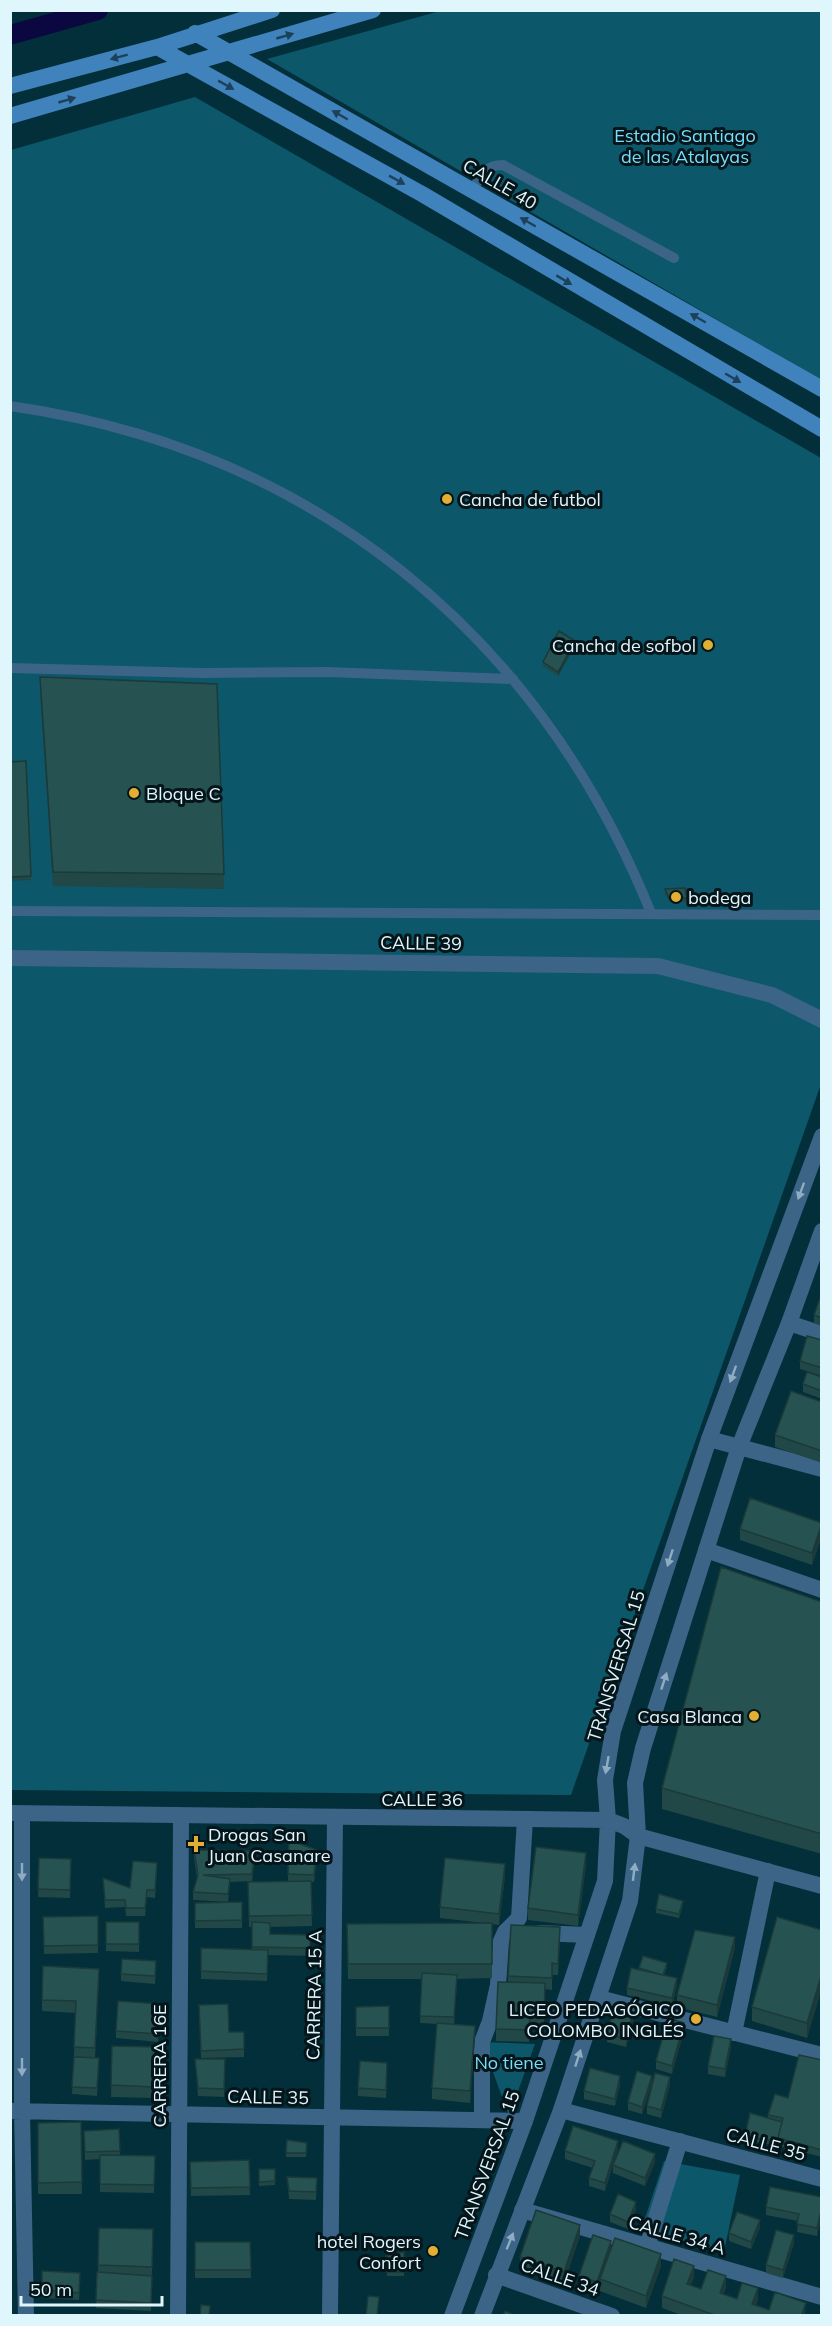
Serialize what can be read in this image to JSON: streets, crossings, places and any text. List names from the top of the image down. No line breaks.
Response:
{"streets":{"main road":["CALLE 40"],"street":["CALLE 39","TRANSVERSAL 15","CALLE 36","CARRERA 15 A","CARRERA 16E","CALLE 35","CALLE 34 A","CALLE 34"]},"crossings":[["TRANSVERSAL 15","CALLE 36"],["TRANSVERSAL 15","CALLE 35"],["CALLE 36","CARRERA 15 A"],["CALLE 36","CARRERA 16E"],["CARRERA 15 A","CALLE 35"],["CARRERA 16E","CALLE 35"]],"parks":["Estadio Santiago de las Atalayas","No tiene"],"places":{"other":["Cancha de futbol","Cancha de sofbol","Bloque C","bodega","Casa Blanca","LICEO PEDAGÓGICO COLOMBO INGLÉS","hotel Rogers Confort"],"health":["Drogas San Juan Casanare"]},"scale_bar":"50 m"}
